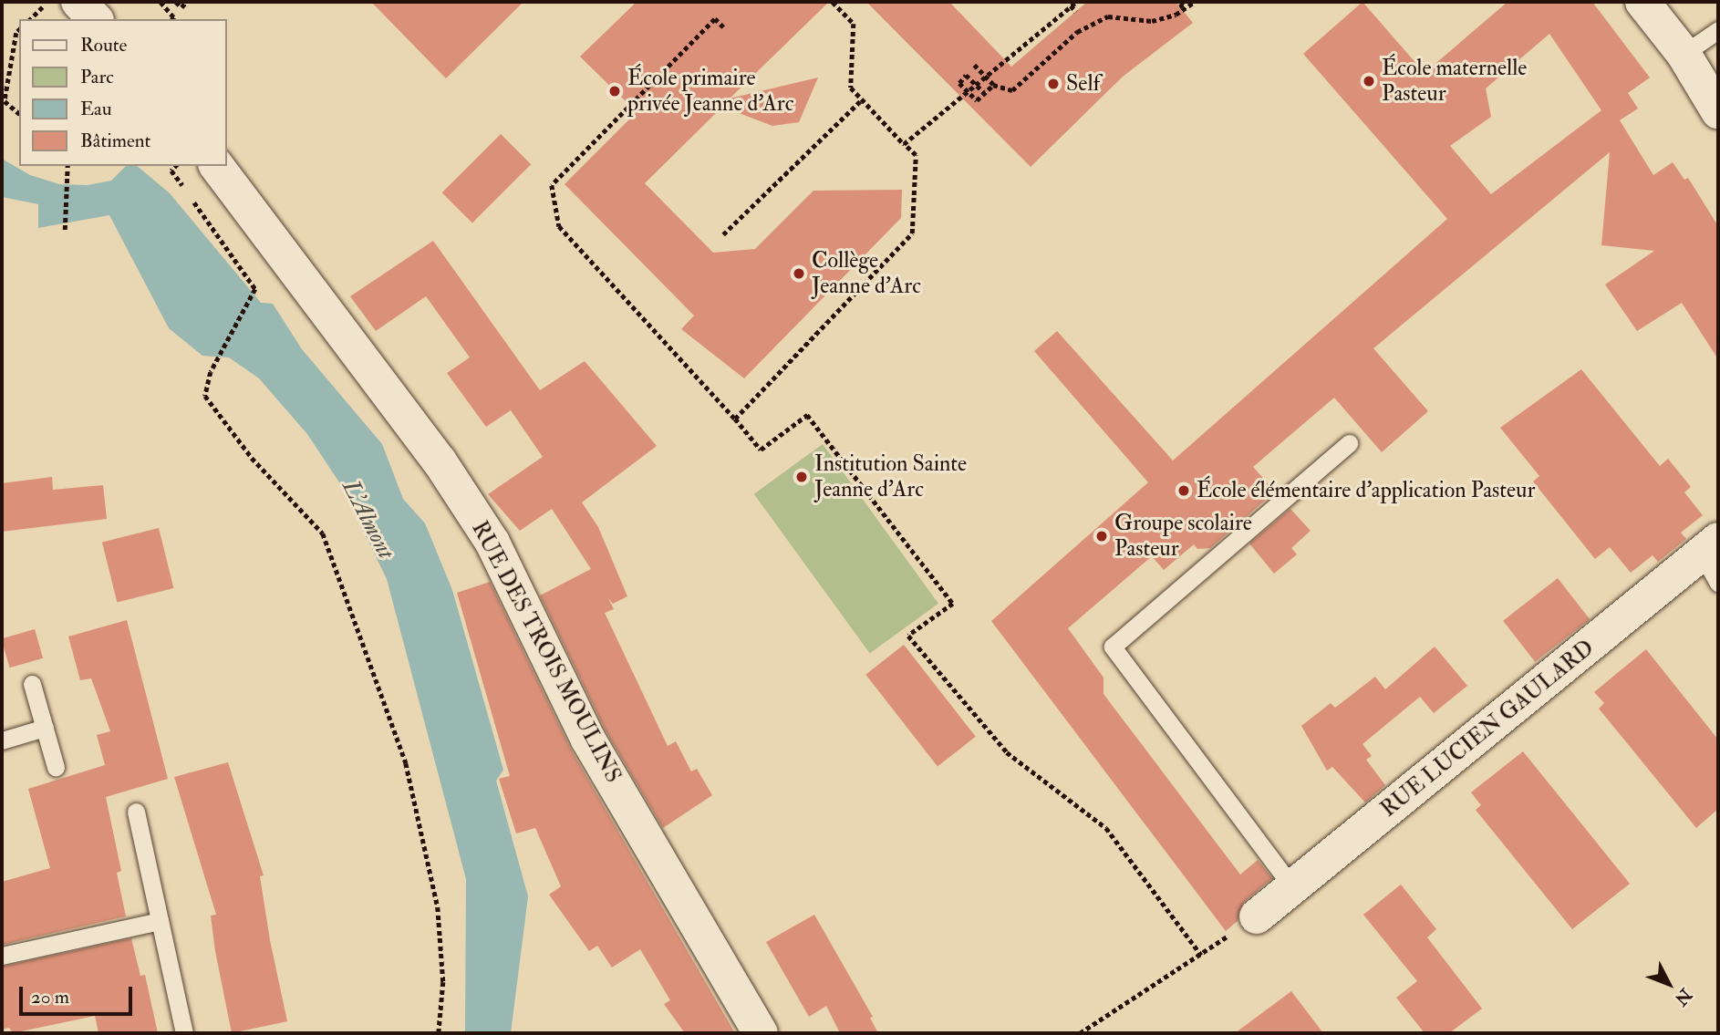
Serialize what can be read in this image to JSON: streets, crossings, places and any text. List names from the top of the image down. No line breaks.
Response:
{"streets":{"street":["RUE DES TROIS MOULINS","RUE LUCIEN GAULARD"]},"water":["L'Almont"],"places":["École maternelle Pasteur","Self","École primaire privée Jeanne d'Arc","Collège Jeanne d'Arc","Institution Sainte Jeanne d'Arc","École élémentaire d'application Pasteur","Groupe scolaire Pasteur"],"legend":["Route","Parc","Eau","Bâtiment"],"scale_bar":"20 m","north":"bottom right"}
